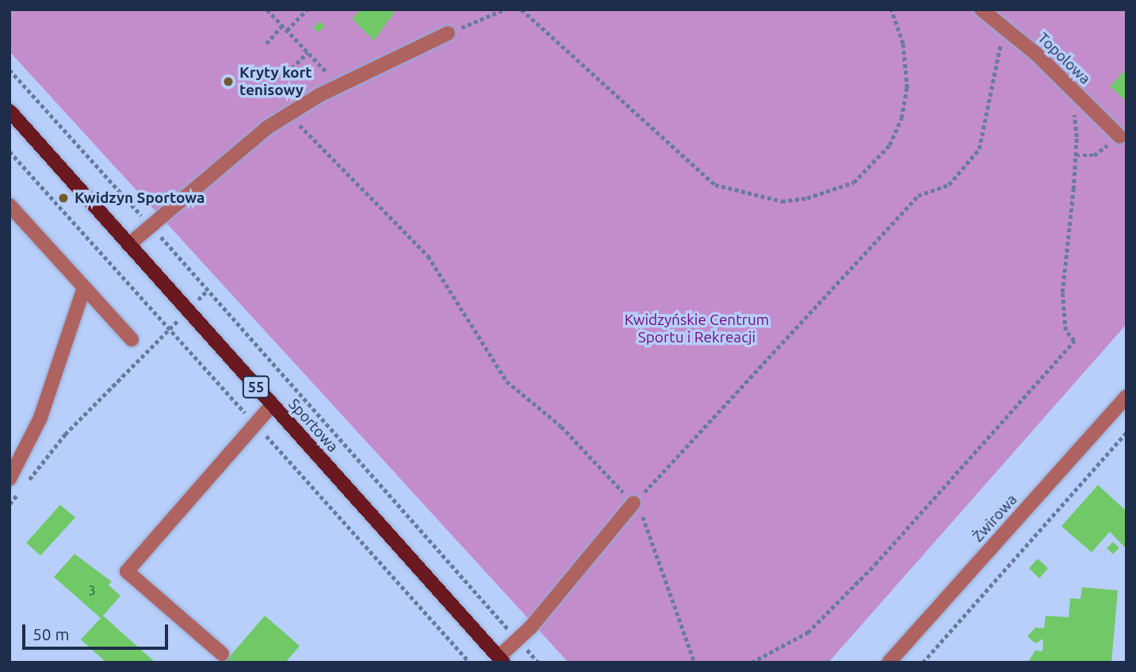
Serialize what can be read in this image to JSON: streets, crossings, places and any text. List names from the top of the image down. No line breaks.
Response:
{"streets":{"main road":["55","Sportowa"],"street":["Topolowa","Żwirowa"]},"parks":["Kwidzyńskie Centrum Sportu i Rekreacji"],"places":["Kryty kort tenisowy","Kwidzyn Sportowa"],"house_numbers":["3"],"scale_bar":"50 m"}
